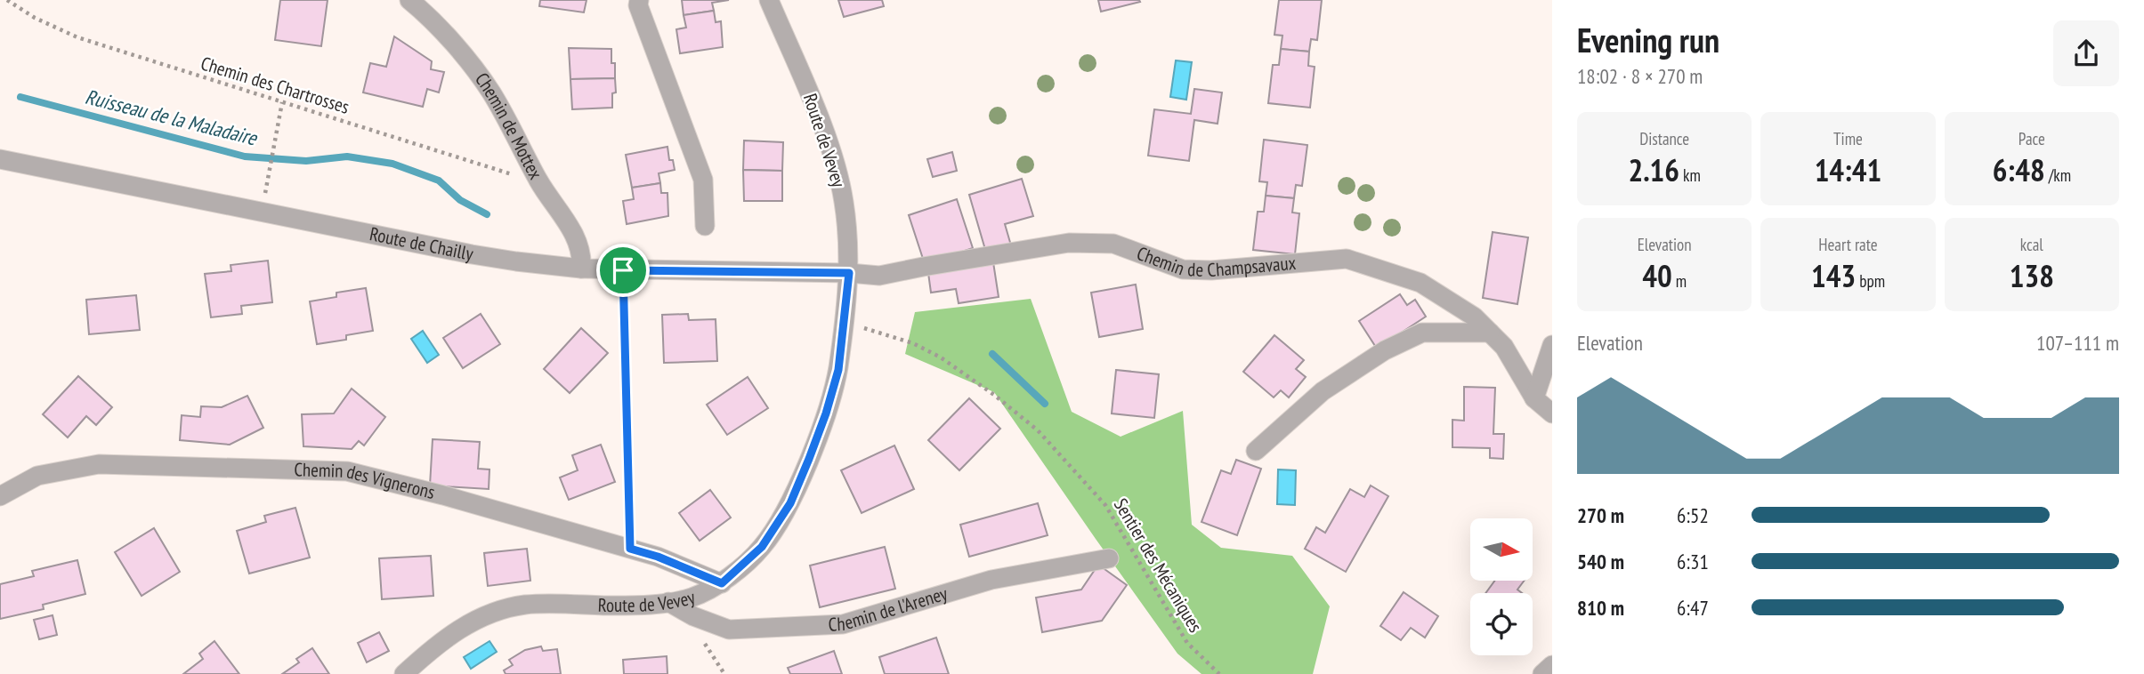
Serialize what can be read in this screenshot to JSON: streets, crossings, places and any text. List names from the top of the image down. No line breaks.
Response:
{"streets":{"street":["Chemin de Mottex","Route de Vevey","Route de Chailly","Chemin de Champsavaux","Chemin des Vignerons","Chemin de l'Areney"],"path":["Chemin des Chartrosses","Sentier des Mécaniques"]},"crossings":[["Chemin des Chartrosses","Chemin de Mottex"],["Chemin de Mottex","Route de Chailly"],["Route de Vevey","Route de Chailly"],["Route de Vevey","Chemin de Champsavaux"],["Route de Vevey","Chemin des Vignerons"],["Route de Vevey","Chemin de l'Areney"],["Route de Chailly","Chemin de Champsavaux"]],"water":["Ruisseau de la Maladaire"],"north":"right","page":{"heading":["Evening run","18:02 · 8 × 270 m"],"stats":[["Distance","2.16 km"],["Time","14:41"],["Pace","6:48 /km"],["Elevation","40 m"],["Heart rate","143 bpm"],["kcal","138"]],"chart":["Elevation","107–111 m"],"list":[{"name":"270 m","note":"6:52"},{"name":"540 m","note":"6:31"},{"name":"810 m","note":"6:47"}]}}
